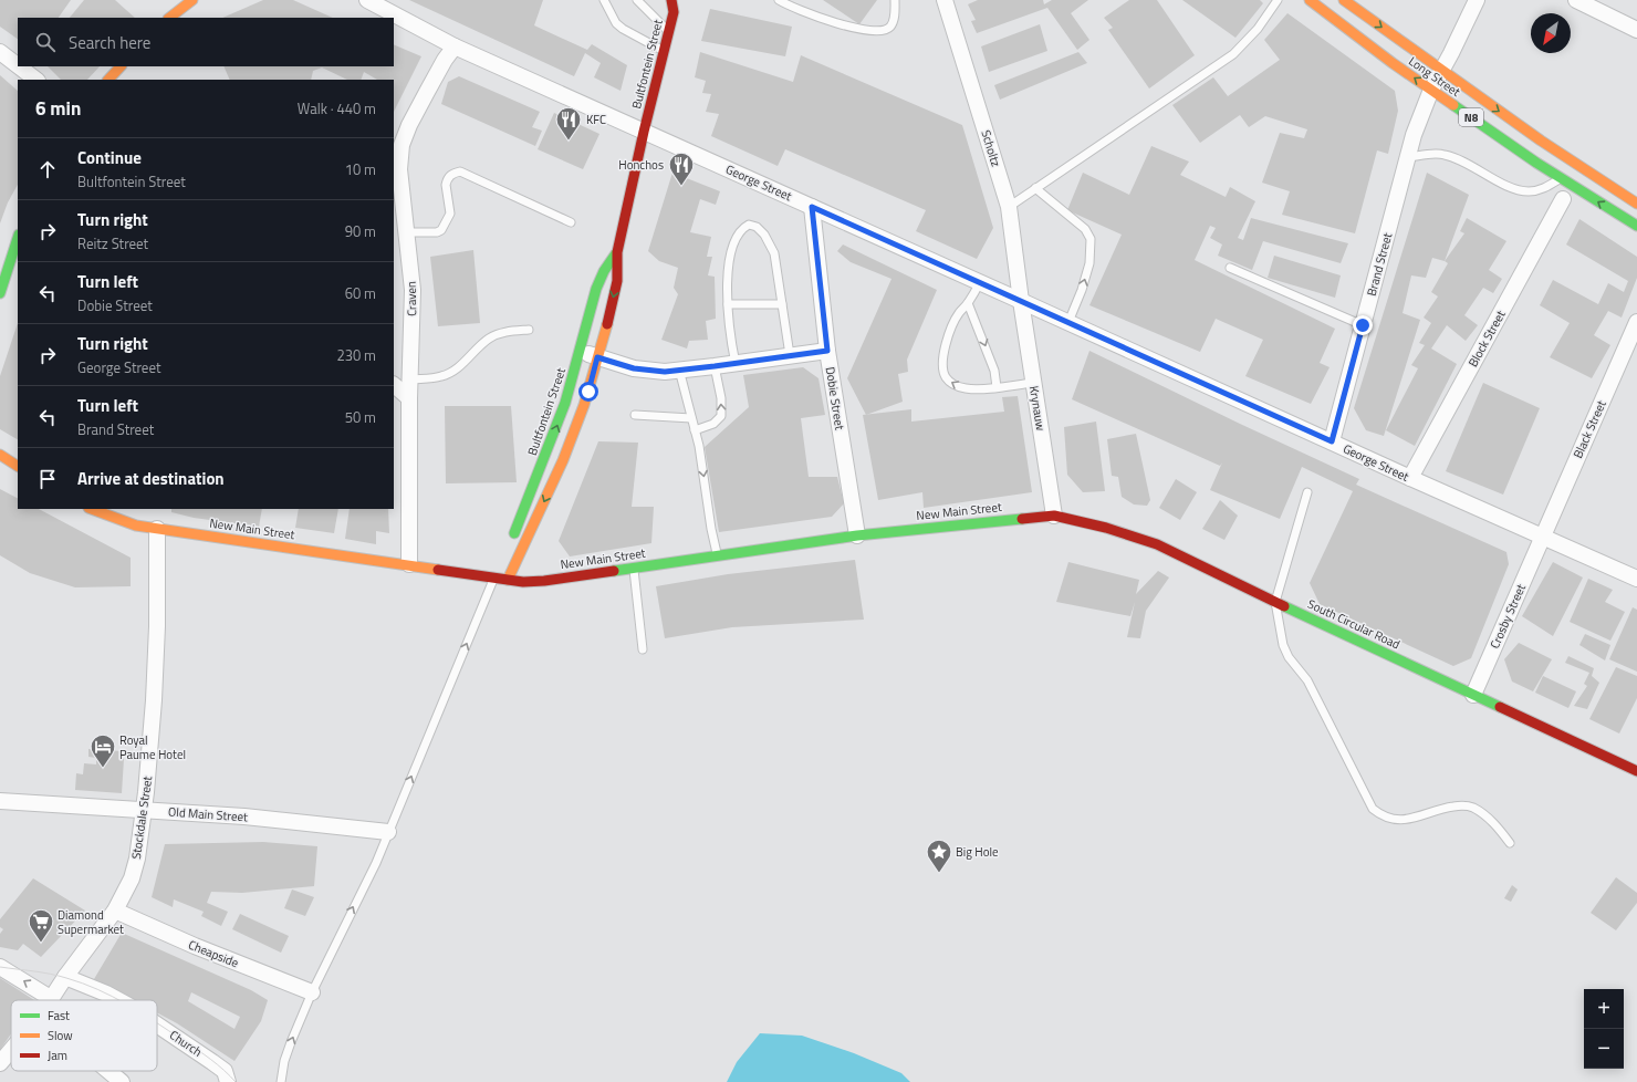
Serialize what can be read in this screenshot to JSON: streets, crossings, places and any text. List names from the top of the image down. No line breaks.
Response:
{"streets":{"main road":["Bultfontein Street","Long Street","N8","New Main Street","South Circular Road"],"street":["Scholtz","George Street","Brand Street","Craven","Block Street","Dobie Street","Krynauw","Black Street","Crosby Street","Old Main Street","Stockdale Street","Cheapside","Church"]},"crossings":[["Bultfontein Street","George Street"],["Bultfontein Street","New Main Street"],["Long Street","Brand Street"],["Scholtz","George Street"],["Scholtz","Krynauw"],["George Street","Brand Street"],["George Street","Craven"],["George Street","Block Street"],["George Street","Dobie Street"],["George Street","Krynauw"],["George Street","Black Street"],["George Street","Crosby Street"],["Craven","New Main Street"],["Dobie Street","New Main Street"],["Krynauw","New Main Street"],["Krynauw","South Circular Road"],["Black Street","Crosby Street"],["New Main Street","South Circular Road"],["New Main Street","Stockdale Street"],["Crosby Street","South Circular Road"],["Old Main Street","Stockdale Street"],["Stockdale Street","Cheapside"],["Stockdale Street","Church"]],"places":{"restaurant":["KFC","Honchos"],"hotel":["Royal Paume Hotel"],"place":["Big Hole"],"supermarket":["Diamond Supermarket"]},"legend":["Fast","Slow","Jam"],"north":"bottom left","page":{"search":"Search here","heading":["6 min","Walk · 440 m"],"list":[["Continue","Bultfontein Street","10 m"],["Turn right","Reitz Street","90 m"],["Turn left","Dobie Street","60 m"],["Turn right","George Street","230 m"],["Turn left","Brand Street","50 m"],"Arrive at destination"],"map_buttons":["+","−"]}}
